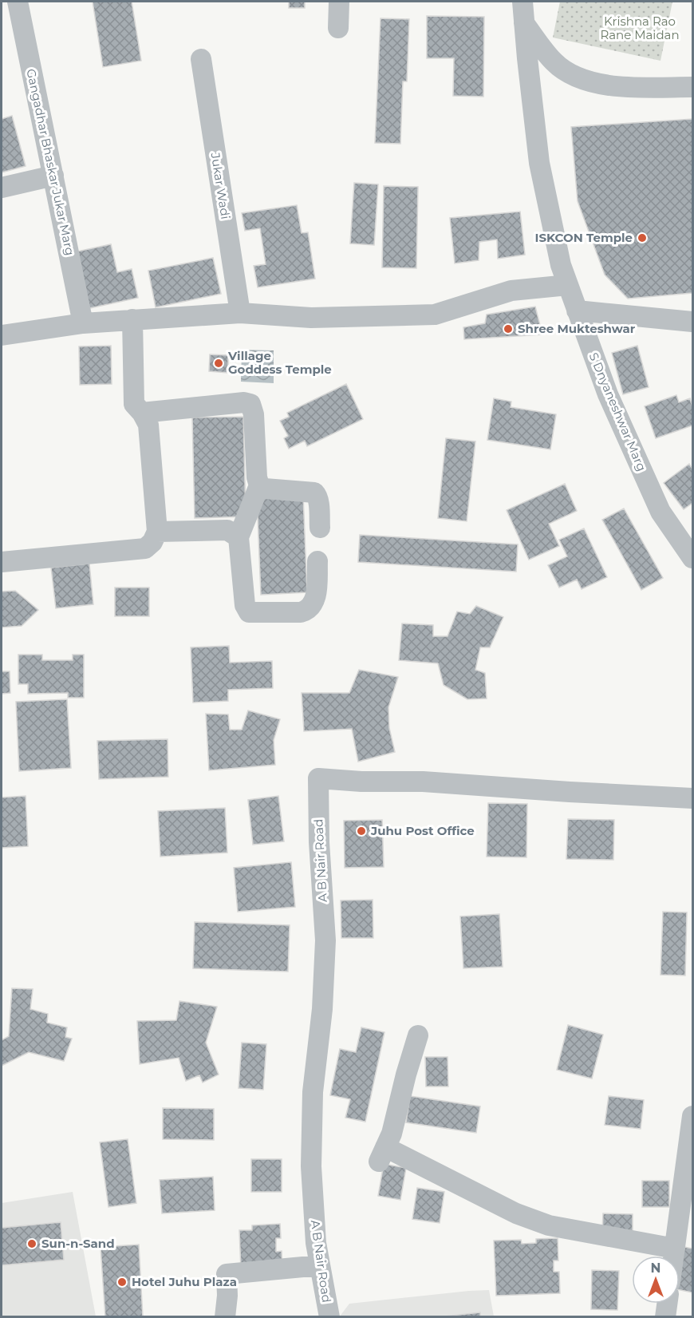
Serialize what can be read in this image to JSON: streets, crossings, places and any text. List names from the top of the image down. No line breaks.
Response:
{"streets":{"street":["Gangadhar Bhaskar Jukar Marg","Jukar Wadi","S Dnyaneshwar Marg","A B Nair Road"]},"parks":["Krishna Rao Rane Maidan"],"places":["ISKCON Temple","Shree Mukteshwar","Village Goddess Temple","Juhu Post Office","Sun-n-Sand","Hotel Juhu Plaza"],"north":"top"}
